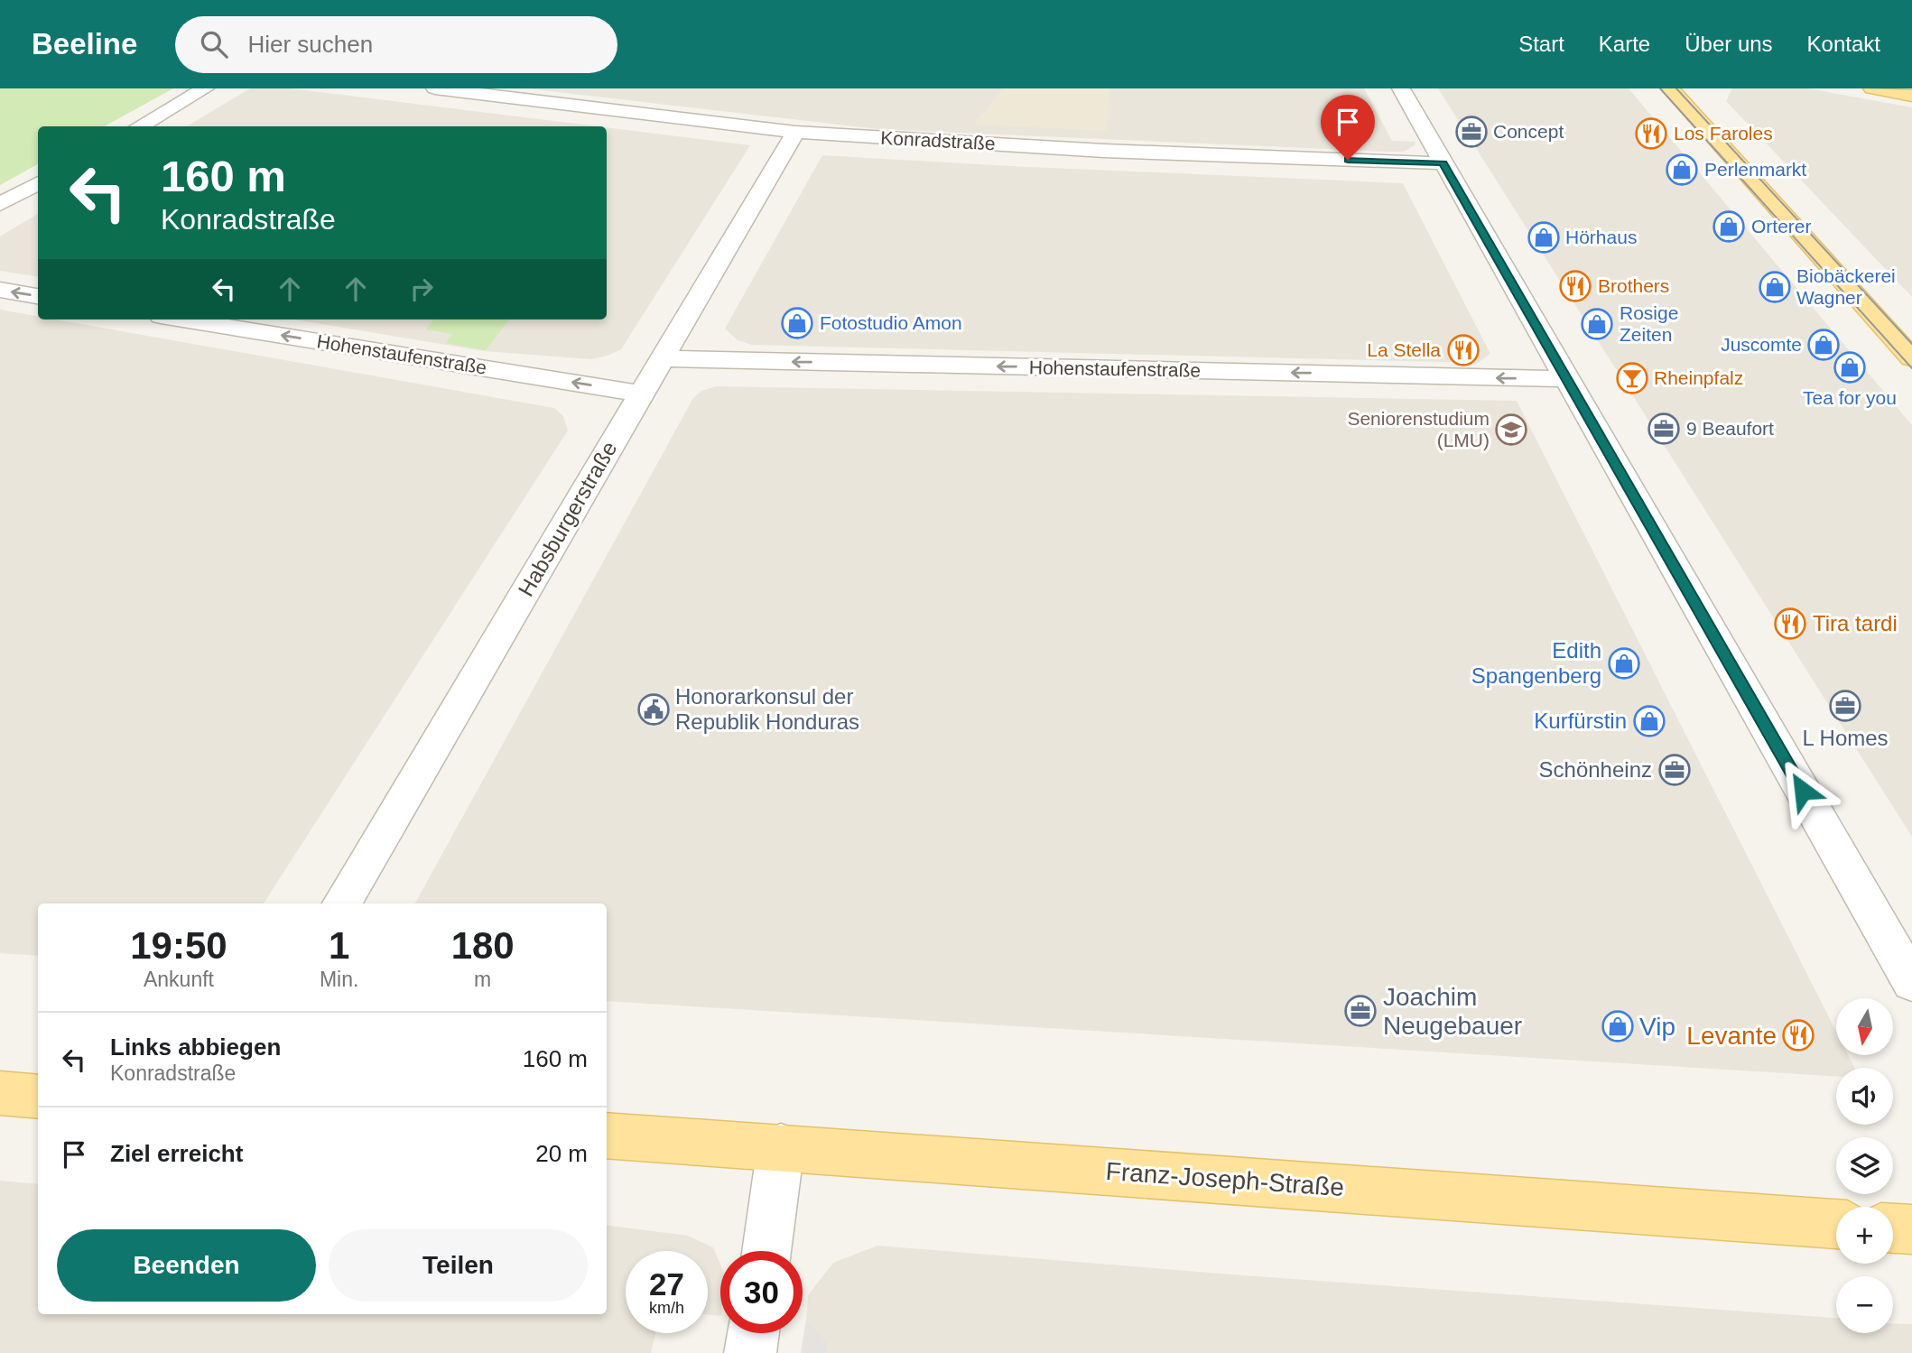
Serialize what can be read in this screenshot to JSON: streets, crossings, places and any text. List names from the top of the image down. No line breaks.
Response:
{"streets":{"main road":["Franz-Joseph-Straße"],"street":["Konradstraße","Hohenstaufenstraße","Habsburgerstraße"]},"crossings":[["Konradstraße","Habsburgerstraße"],["Hohenstaufenstraße","Habsburgerstraße"]],"one_way":["Hohenstaufenstraße"],"places":{"office":["Concept","9 Beaufort","L Homes","Schönheinz","Joachim Neugebauer"],"restaurant":["Los Faroles","Brothers","La Stella","Tira tardi","Levante"],"shop":["Perlenmarkt","Orterer","Hörhaus","Biobäckerei Wagner","Fotostudio Amon","Rosige Zeiten","Juscomte","Tea for you","Edith Spangenberg","Kurfürstin","Vip"],"bar":["Rheinpfalz"],"school or university":["Seniorenstudium (LMU)"],"public building":["Honorarkonsul der Republik Honduras"]},"north":"bottom","page":{"header":"Beeline","search":"Hier suchen","nav":["Start","Karte","Über uns","Kontakt"],"turn":["160 m","Konradstraße"],"eta":["19:50","Ankunft","1","Min.","180","m"],"map_buttons":["+","−"],"list":[{"name":"Links abbiegen","note":"Konradstraße","value":"160 m"},{"name":"Ziel erreicht","value":"20 m"}],"buttons":["Beenden","Teilen"],"speed":"27 km/h","limit":"30"}}
